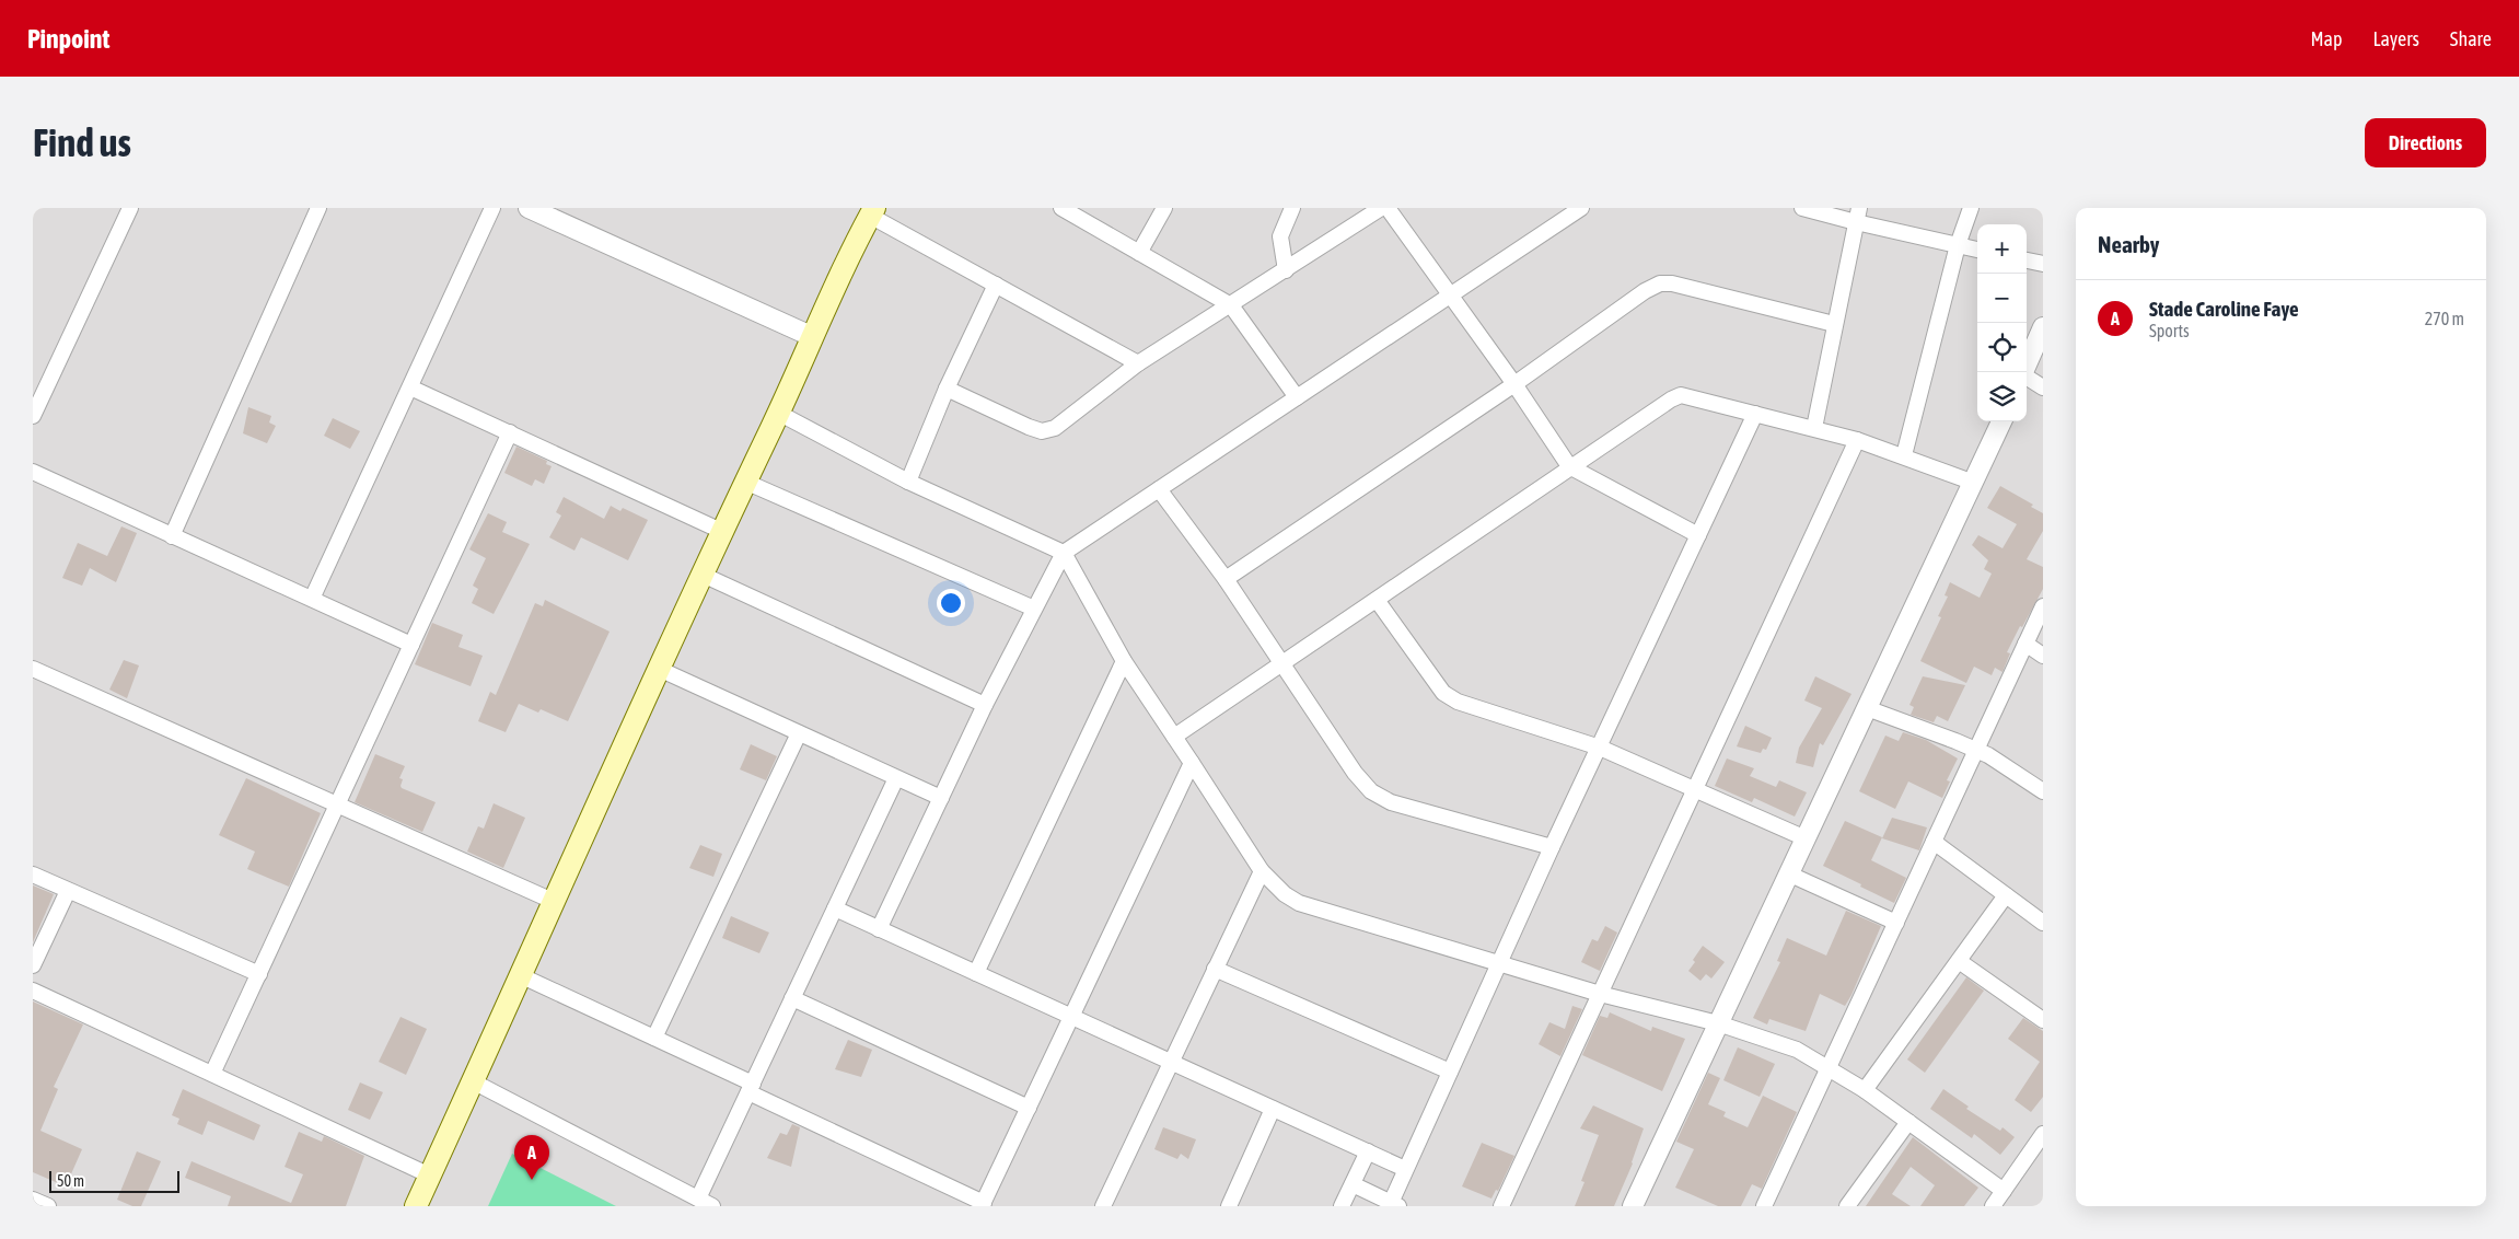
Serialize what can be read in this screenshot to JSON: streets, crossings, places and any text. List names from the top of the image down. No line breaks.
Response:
{"scale_bar":"50 m","page":{"header":"Pinpoint","nav":["Map","Layers","Share"],"buttons":"Directions","title":"Find us","heading":"Nearby","map_buttons":["+","−"],"list":[{"mark":"A","name":"Stade Caroline Faye","note":"Sports","value":"270 m"}],"pins":"A","scale":"50 m"}}
